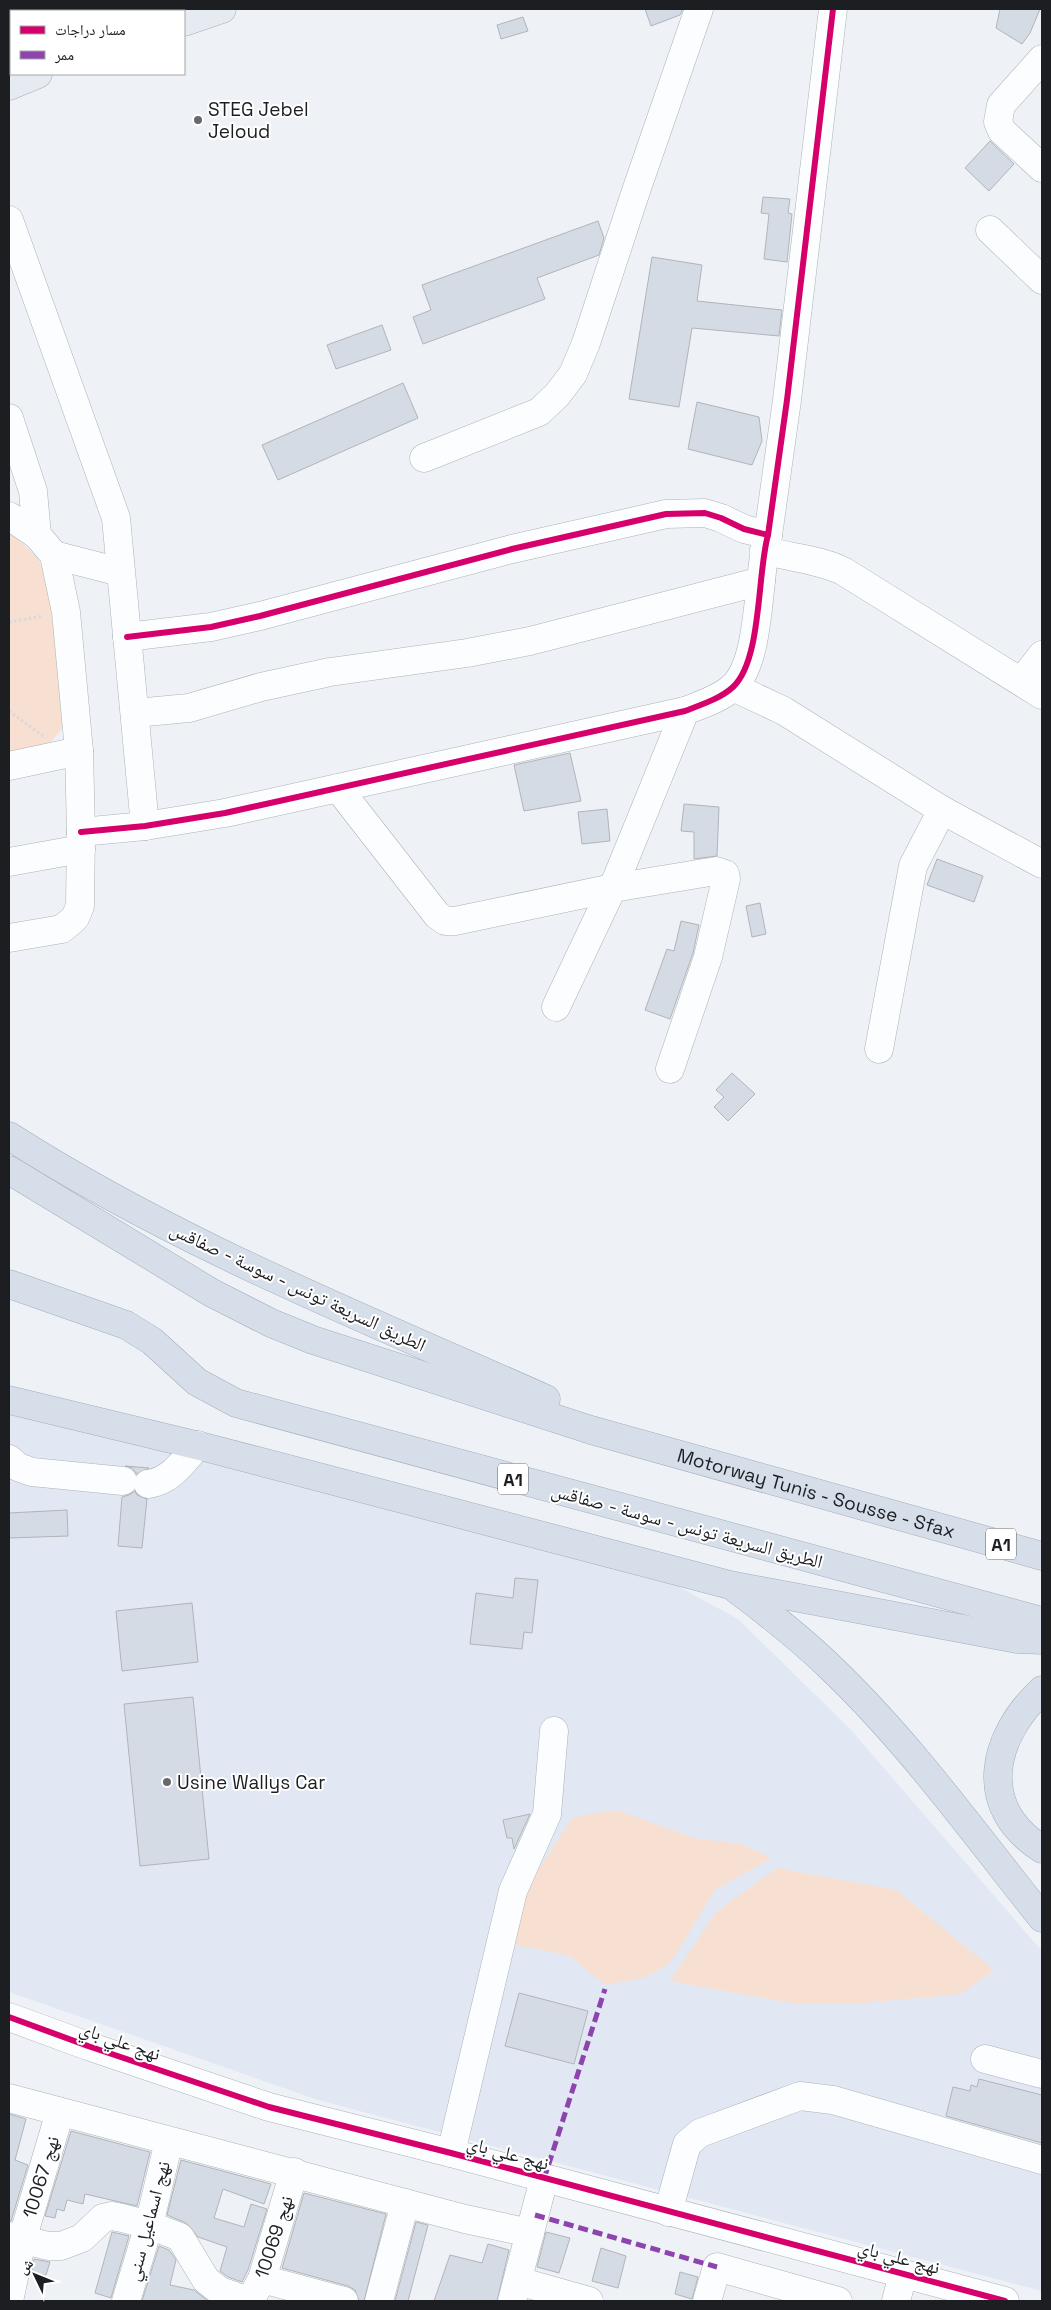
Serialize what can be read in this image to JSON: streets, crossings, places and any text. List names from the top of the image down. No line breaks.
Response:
{"streets":{"highway":["الطريق السريعة تونس - سوسة - صفاقس","A1","Motorway Tunis - Sousse - Sfax"],"street":["نهج علي باي","نهج 10067","نهج اسماعيل سني","نهج 10069"]},"crossings":[["الطريق السريعة تونس - سوسة - صفاقس","Motorway Tunis - Sousse - Sfax"]],"places":["STEG Jebel Jeloud","Usine Wallys Car"],"legend":["مسار دراجات","ممر"],"north":"top left"}
